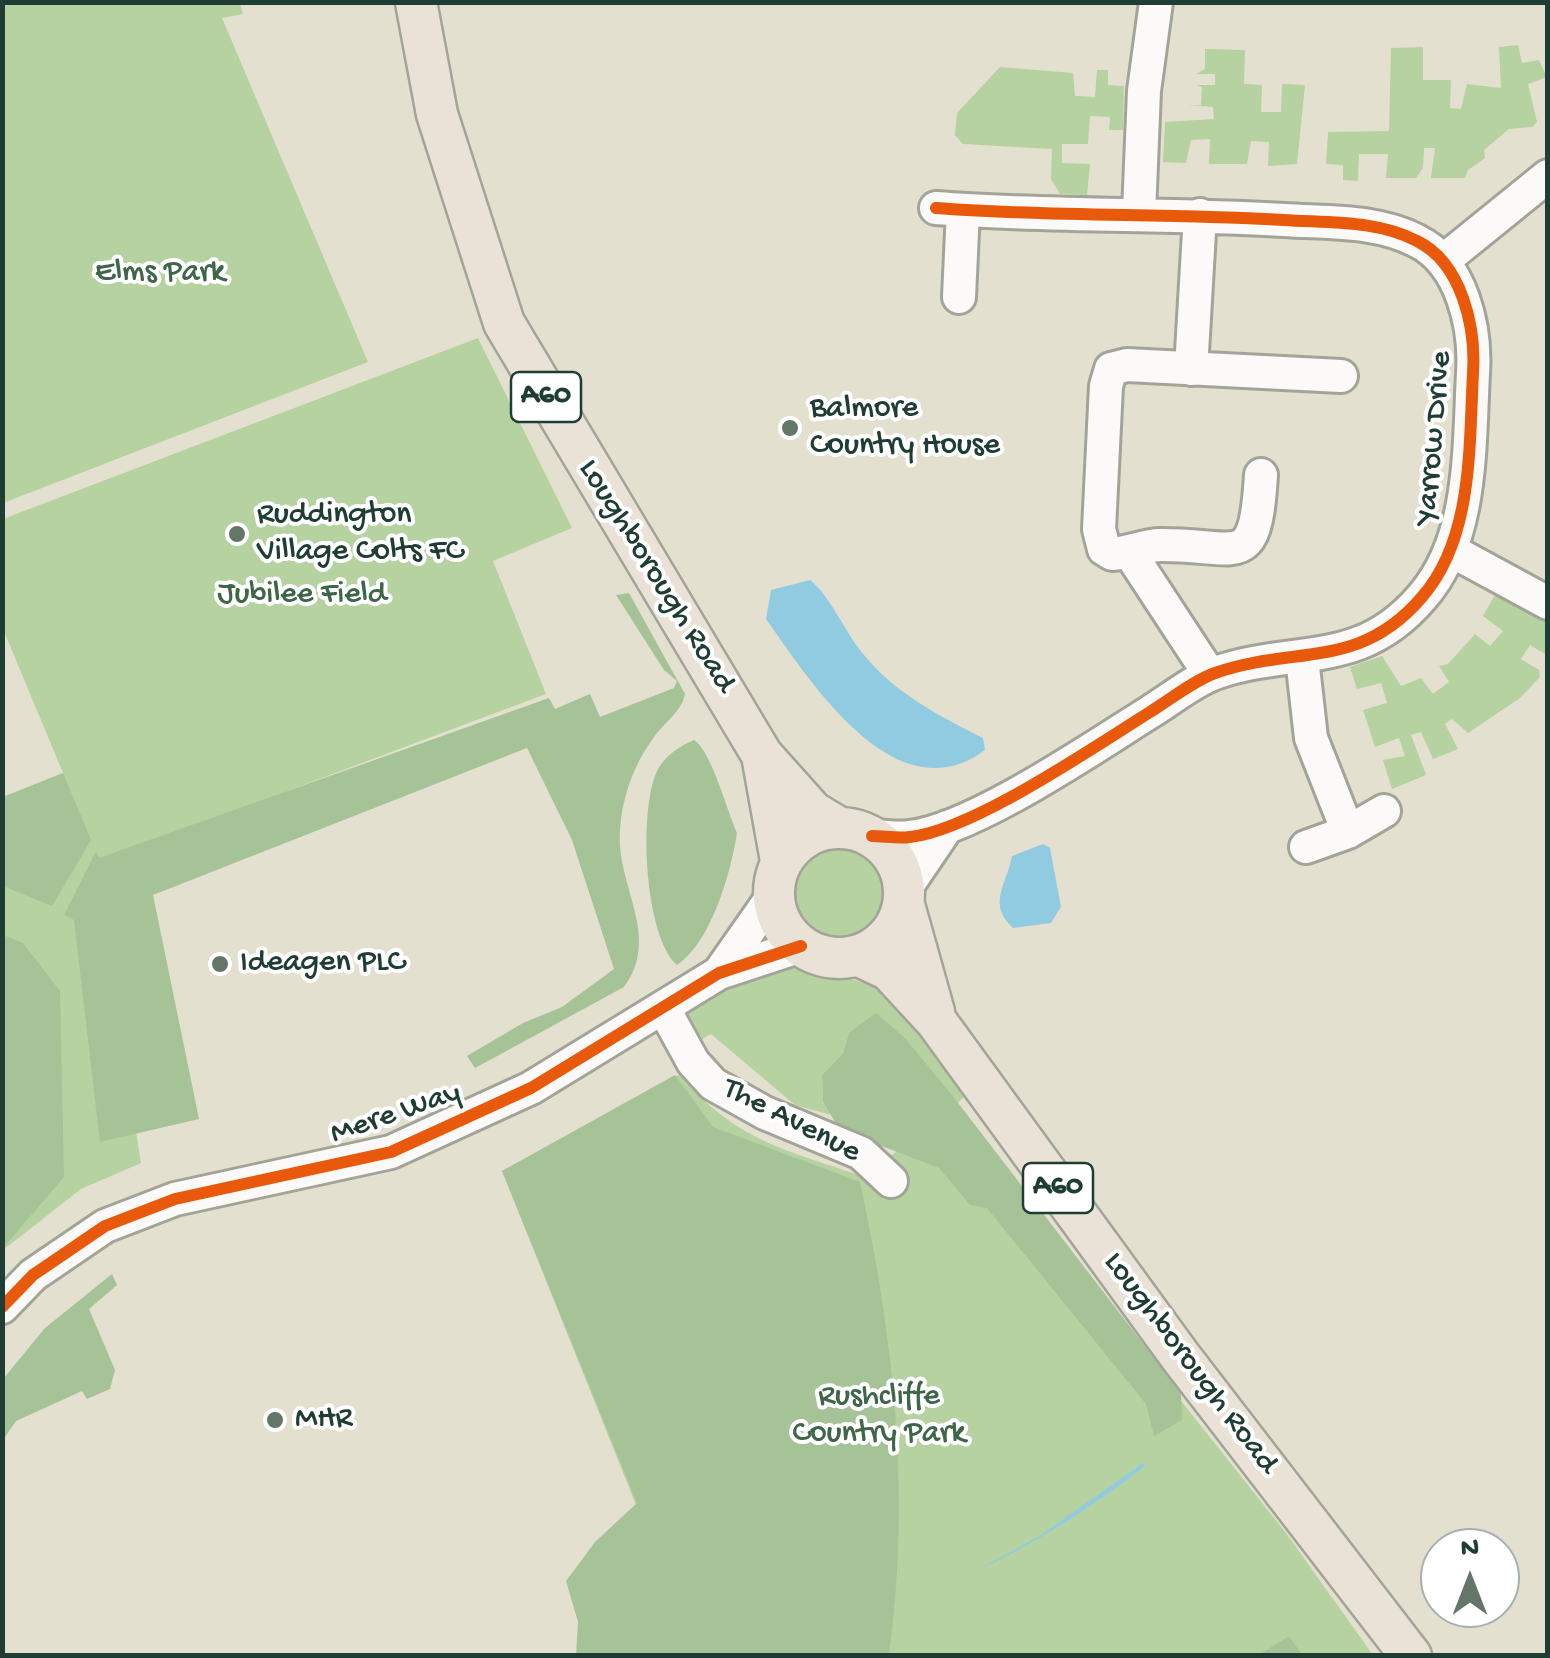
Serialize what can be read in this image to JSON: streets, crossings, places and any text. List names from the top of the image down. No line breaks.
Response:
{"streets":{"main road":["A60","Loughborough Road"],"street":["Yarrow Drive","Mere Way","The Avenue"]},"crossings":[["A60","Loughborough Road"],["A60","Mere Way"],["Loughborough Road","Mere Way"],["Mere Way","The Avenue"]],"parks":["Elms Park","Jubilee Field","Rushcliffe Country Park"],"places":["Balmore Country House","Ruddington Village Colts FC","Ideagen PLC","MHR"],"north":"top"}
